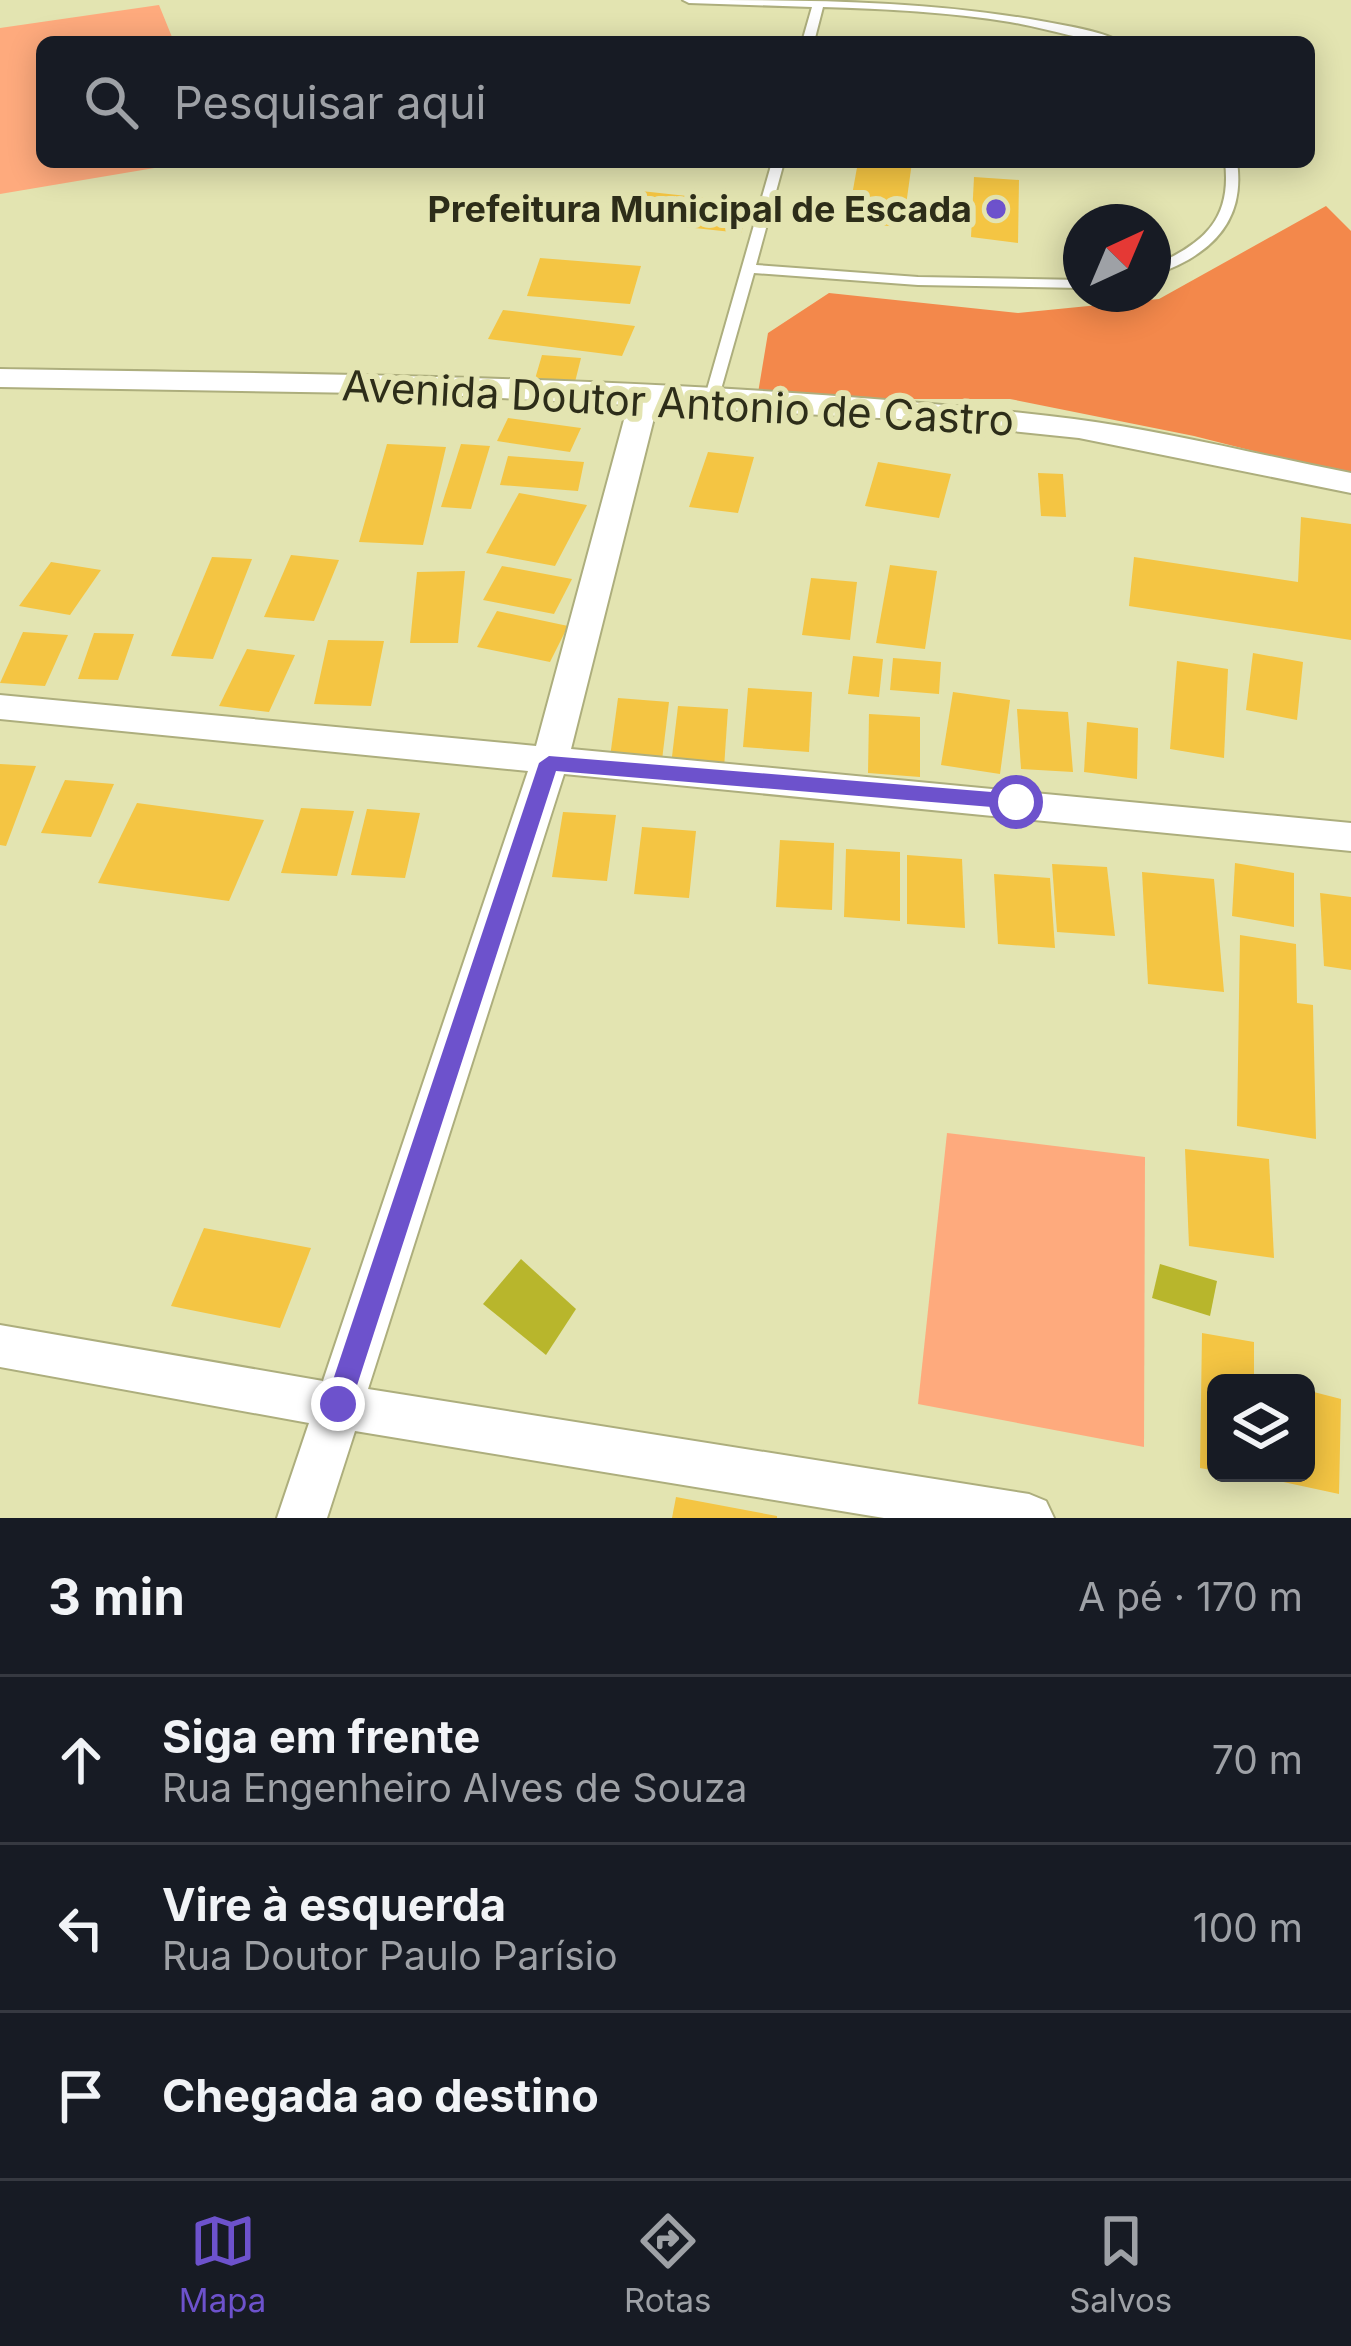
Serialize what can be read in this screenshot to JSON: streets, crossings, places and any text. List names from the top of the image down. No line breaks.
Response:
{"streets":{"street":["Avenida Doutor Antonio de Castro"]},"places":["Prefeitura Municipal de Escada"],"north":"top right","page":{"search":"Pesquisar aqui","heading":["3 min","A pé · 170 m"],"list":[["Siga em frente","Rua Engenheiro Alves de Souza","70 m"],["Vire à esquerda","Rua Doutor Paulo Parísio","100 m"],"Chegada ao destino"],"nav":["Mapa","Rotas","Salvos"]}}
